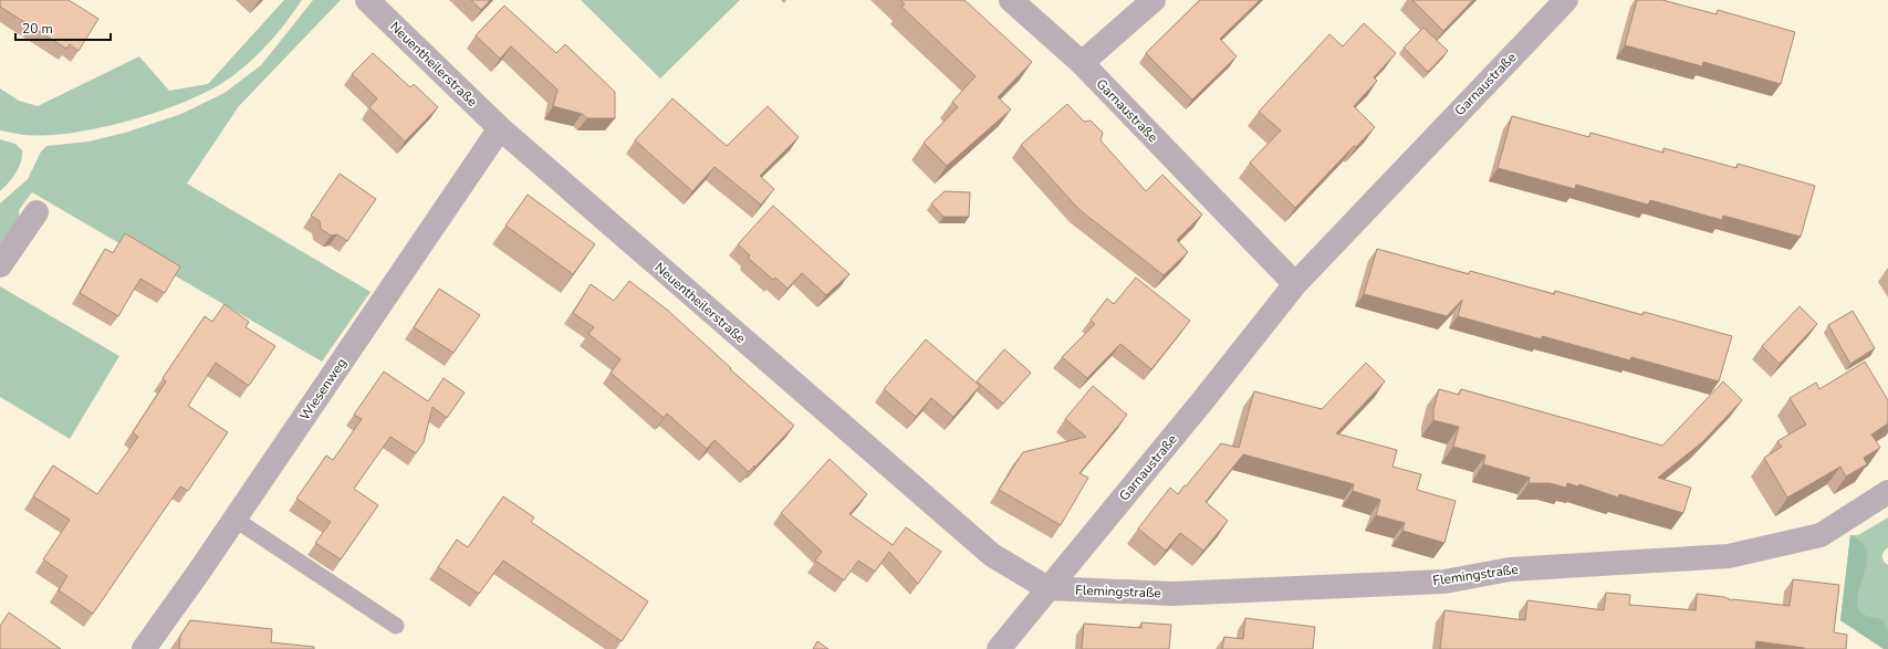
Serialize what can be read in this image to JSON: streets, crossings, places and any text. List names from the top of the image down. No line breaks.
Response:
{"streets":{"street":["Neuentheilerstraße","Garnaustraße","Wiesenweg","Flemingstraße"]},"crossings":[["Neuentheilerstraße","Garnaustraße"],["Neuentheilerstraße","Wiesenweg"],["Neuentheilerstraße","Flemingstraße"],["Garnaustraße","Flemingstraße"]],"scale_bar":"20 m"}
